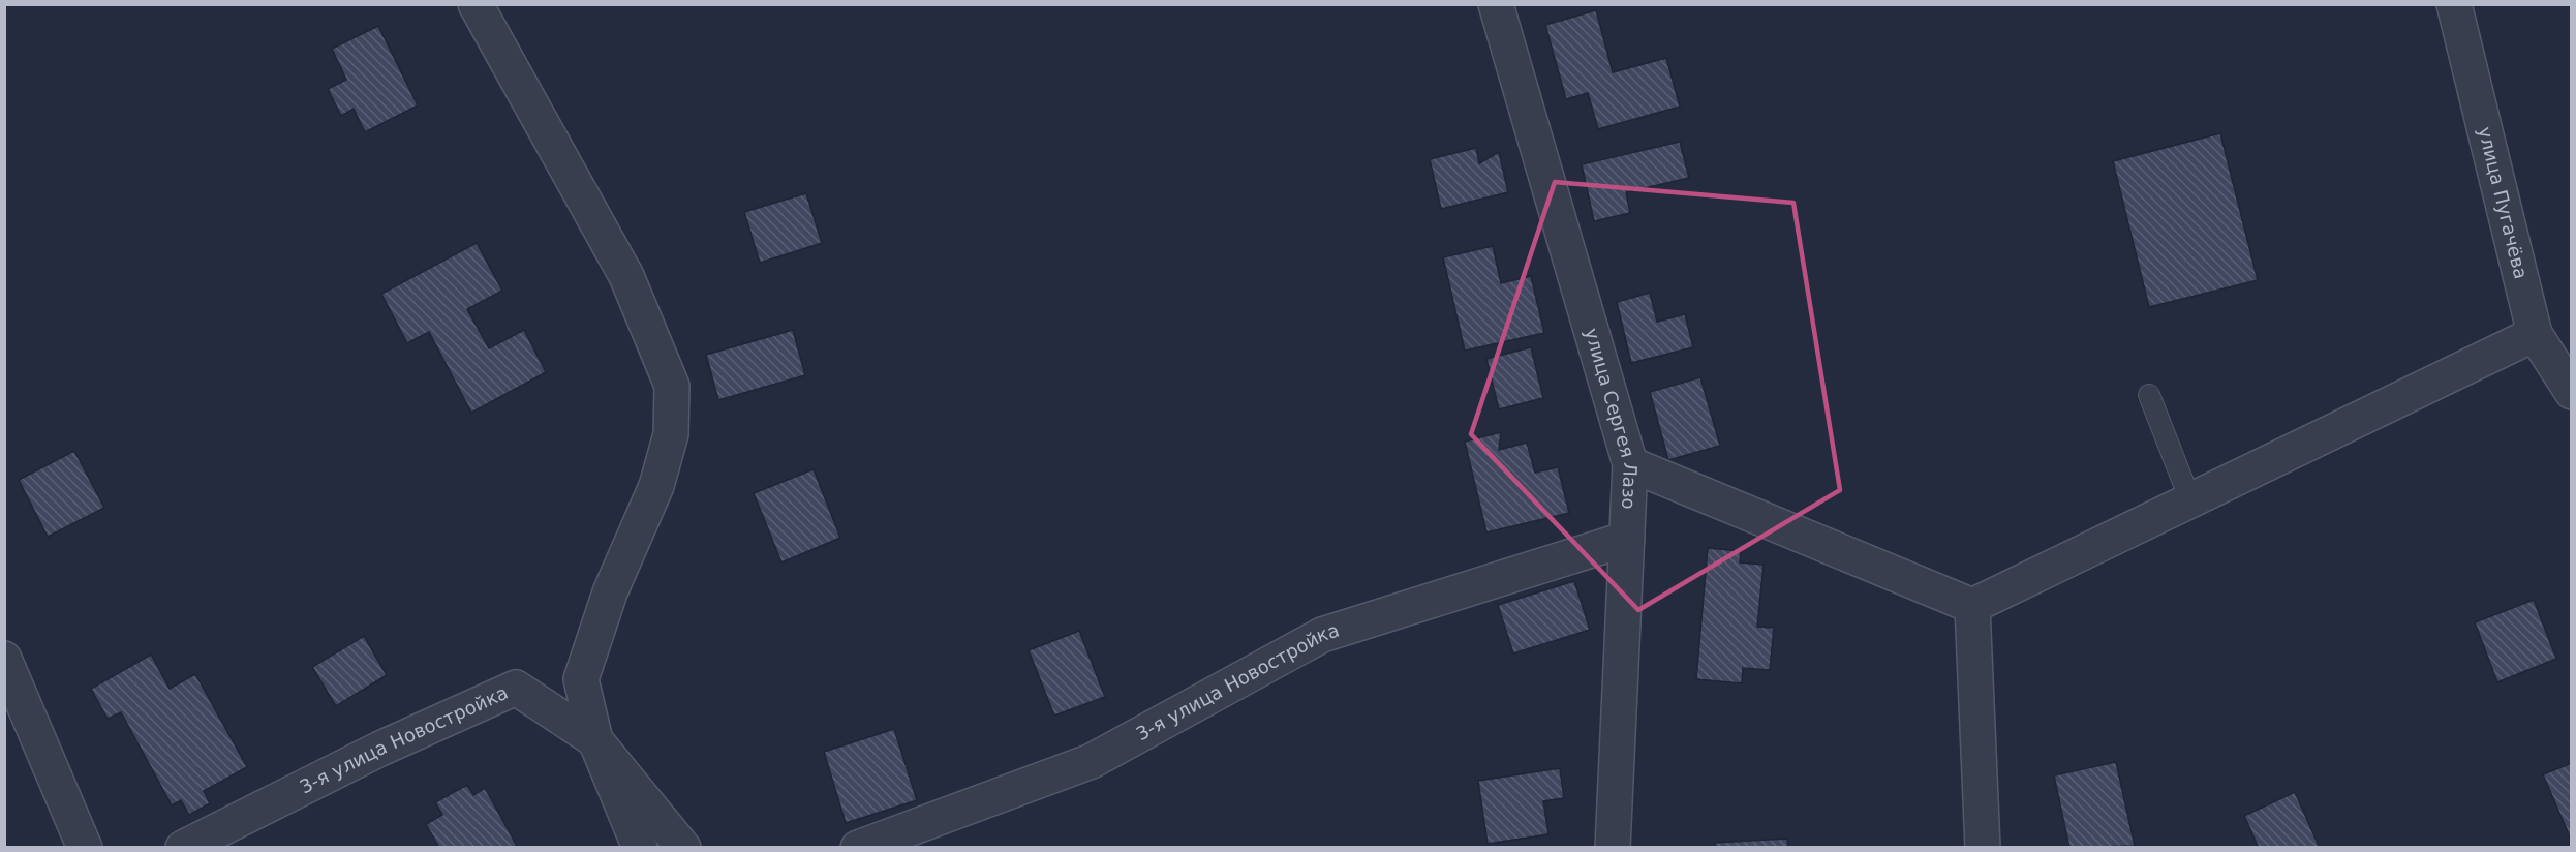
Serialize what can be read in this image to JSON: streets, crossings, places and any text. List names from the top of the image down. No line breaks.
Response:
{"streets":{"street":["улица Пугачёва","улица Сергея Лазо","3-я улица Новостройка"]},"crossings":[["улица Сергея Лазо","3-я улица Новостройка"]]}
